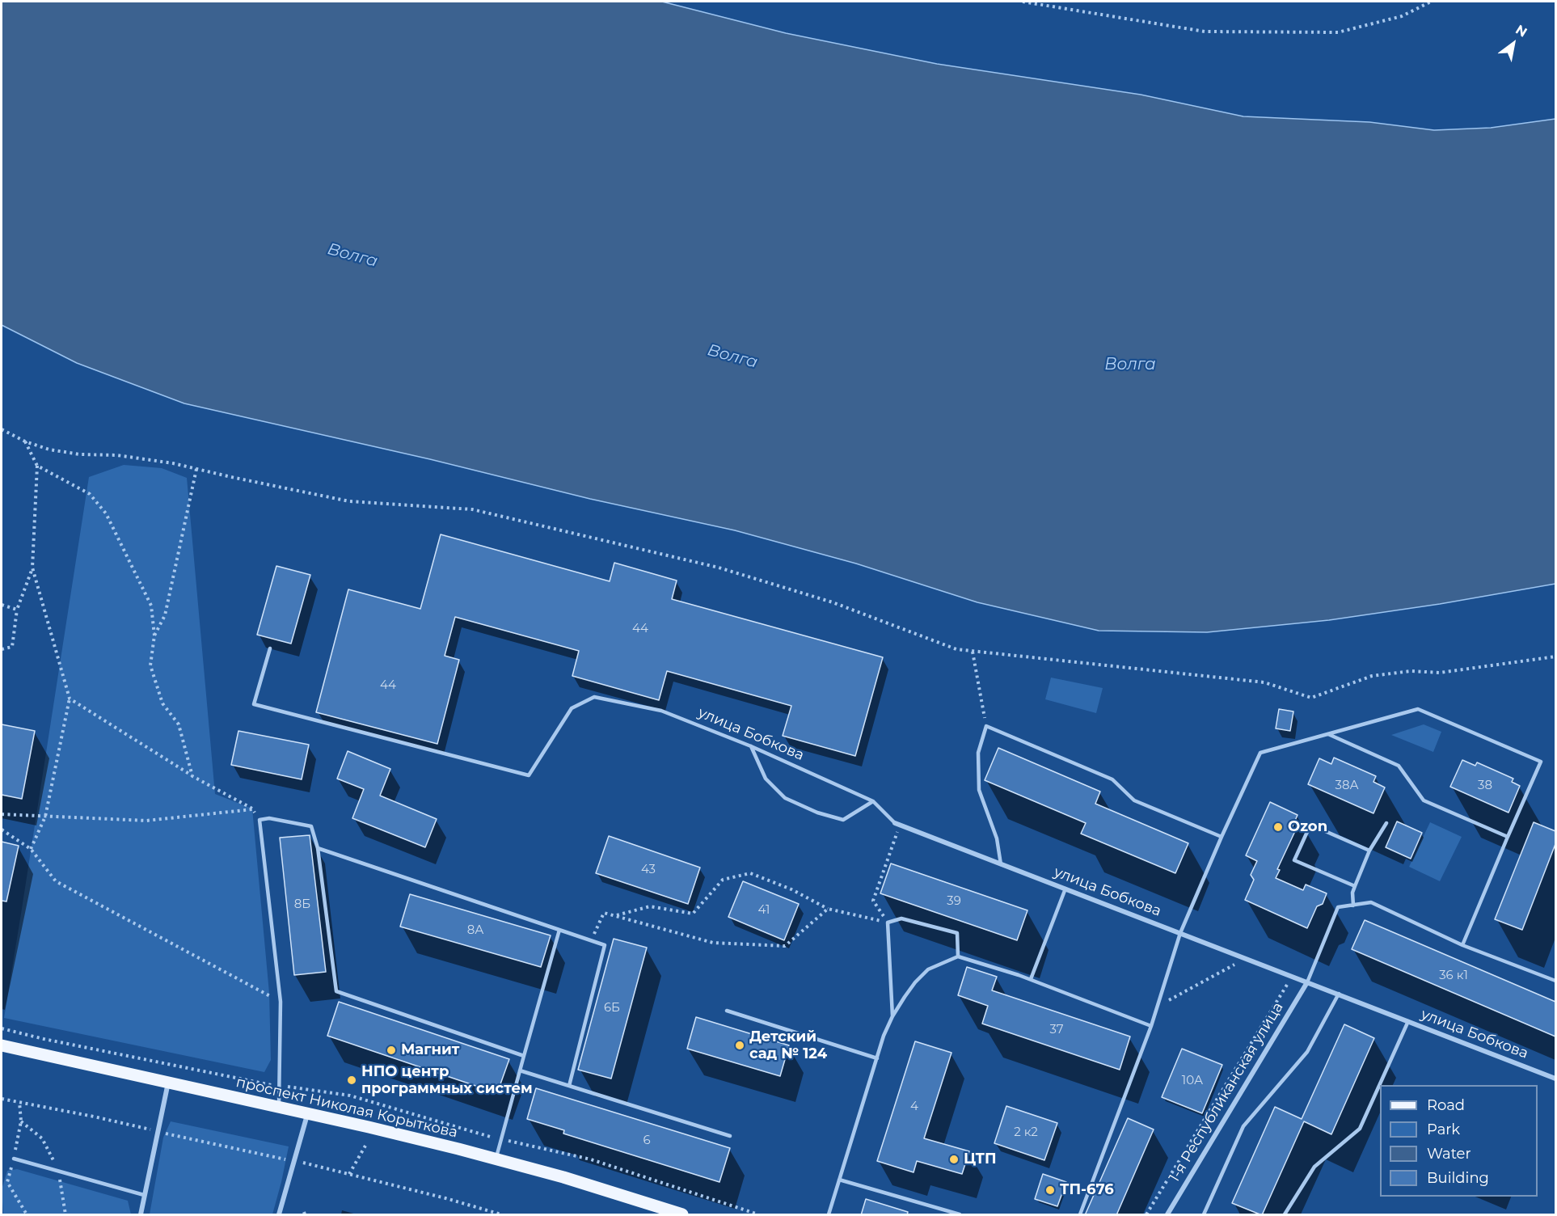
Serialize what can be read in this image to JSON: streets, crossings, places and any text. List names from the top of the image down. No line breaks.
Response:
{"streets":{"main road":["проспект Николая Корыткова"],"street":["улица Бобкова","1-я Республиканская улица"]},"crossings":[["улица Бобкова","1-я Республиканская улица"]],"water":["Волга"],"places":["Ozon","Детский сад № 124","Магнит","НПО центр программных систем","ЦТП","ТП-676"],"house_numbers":["44","44","38А","38","43","39","8Б","41","8А","36 к1","6Б","37","10А","4","2 к2","6"],"legend":["Road","Park","Water","Building"],"north":"top right"}
